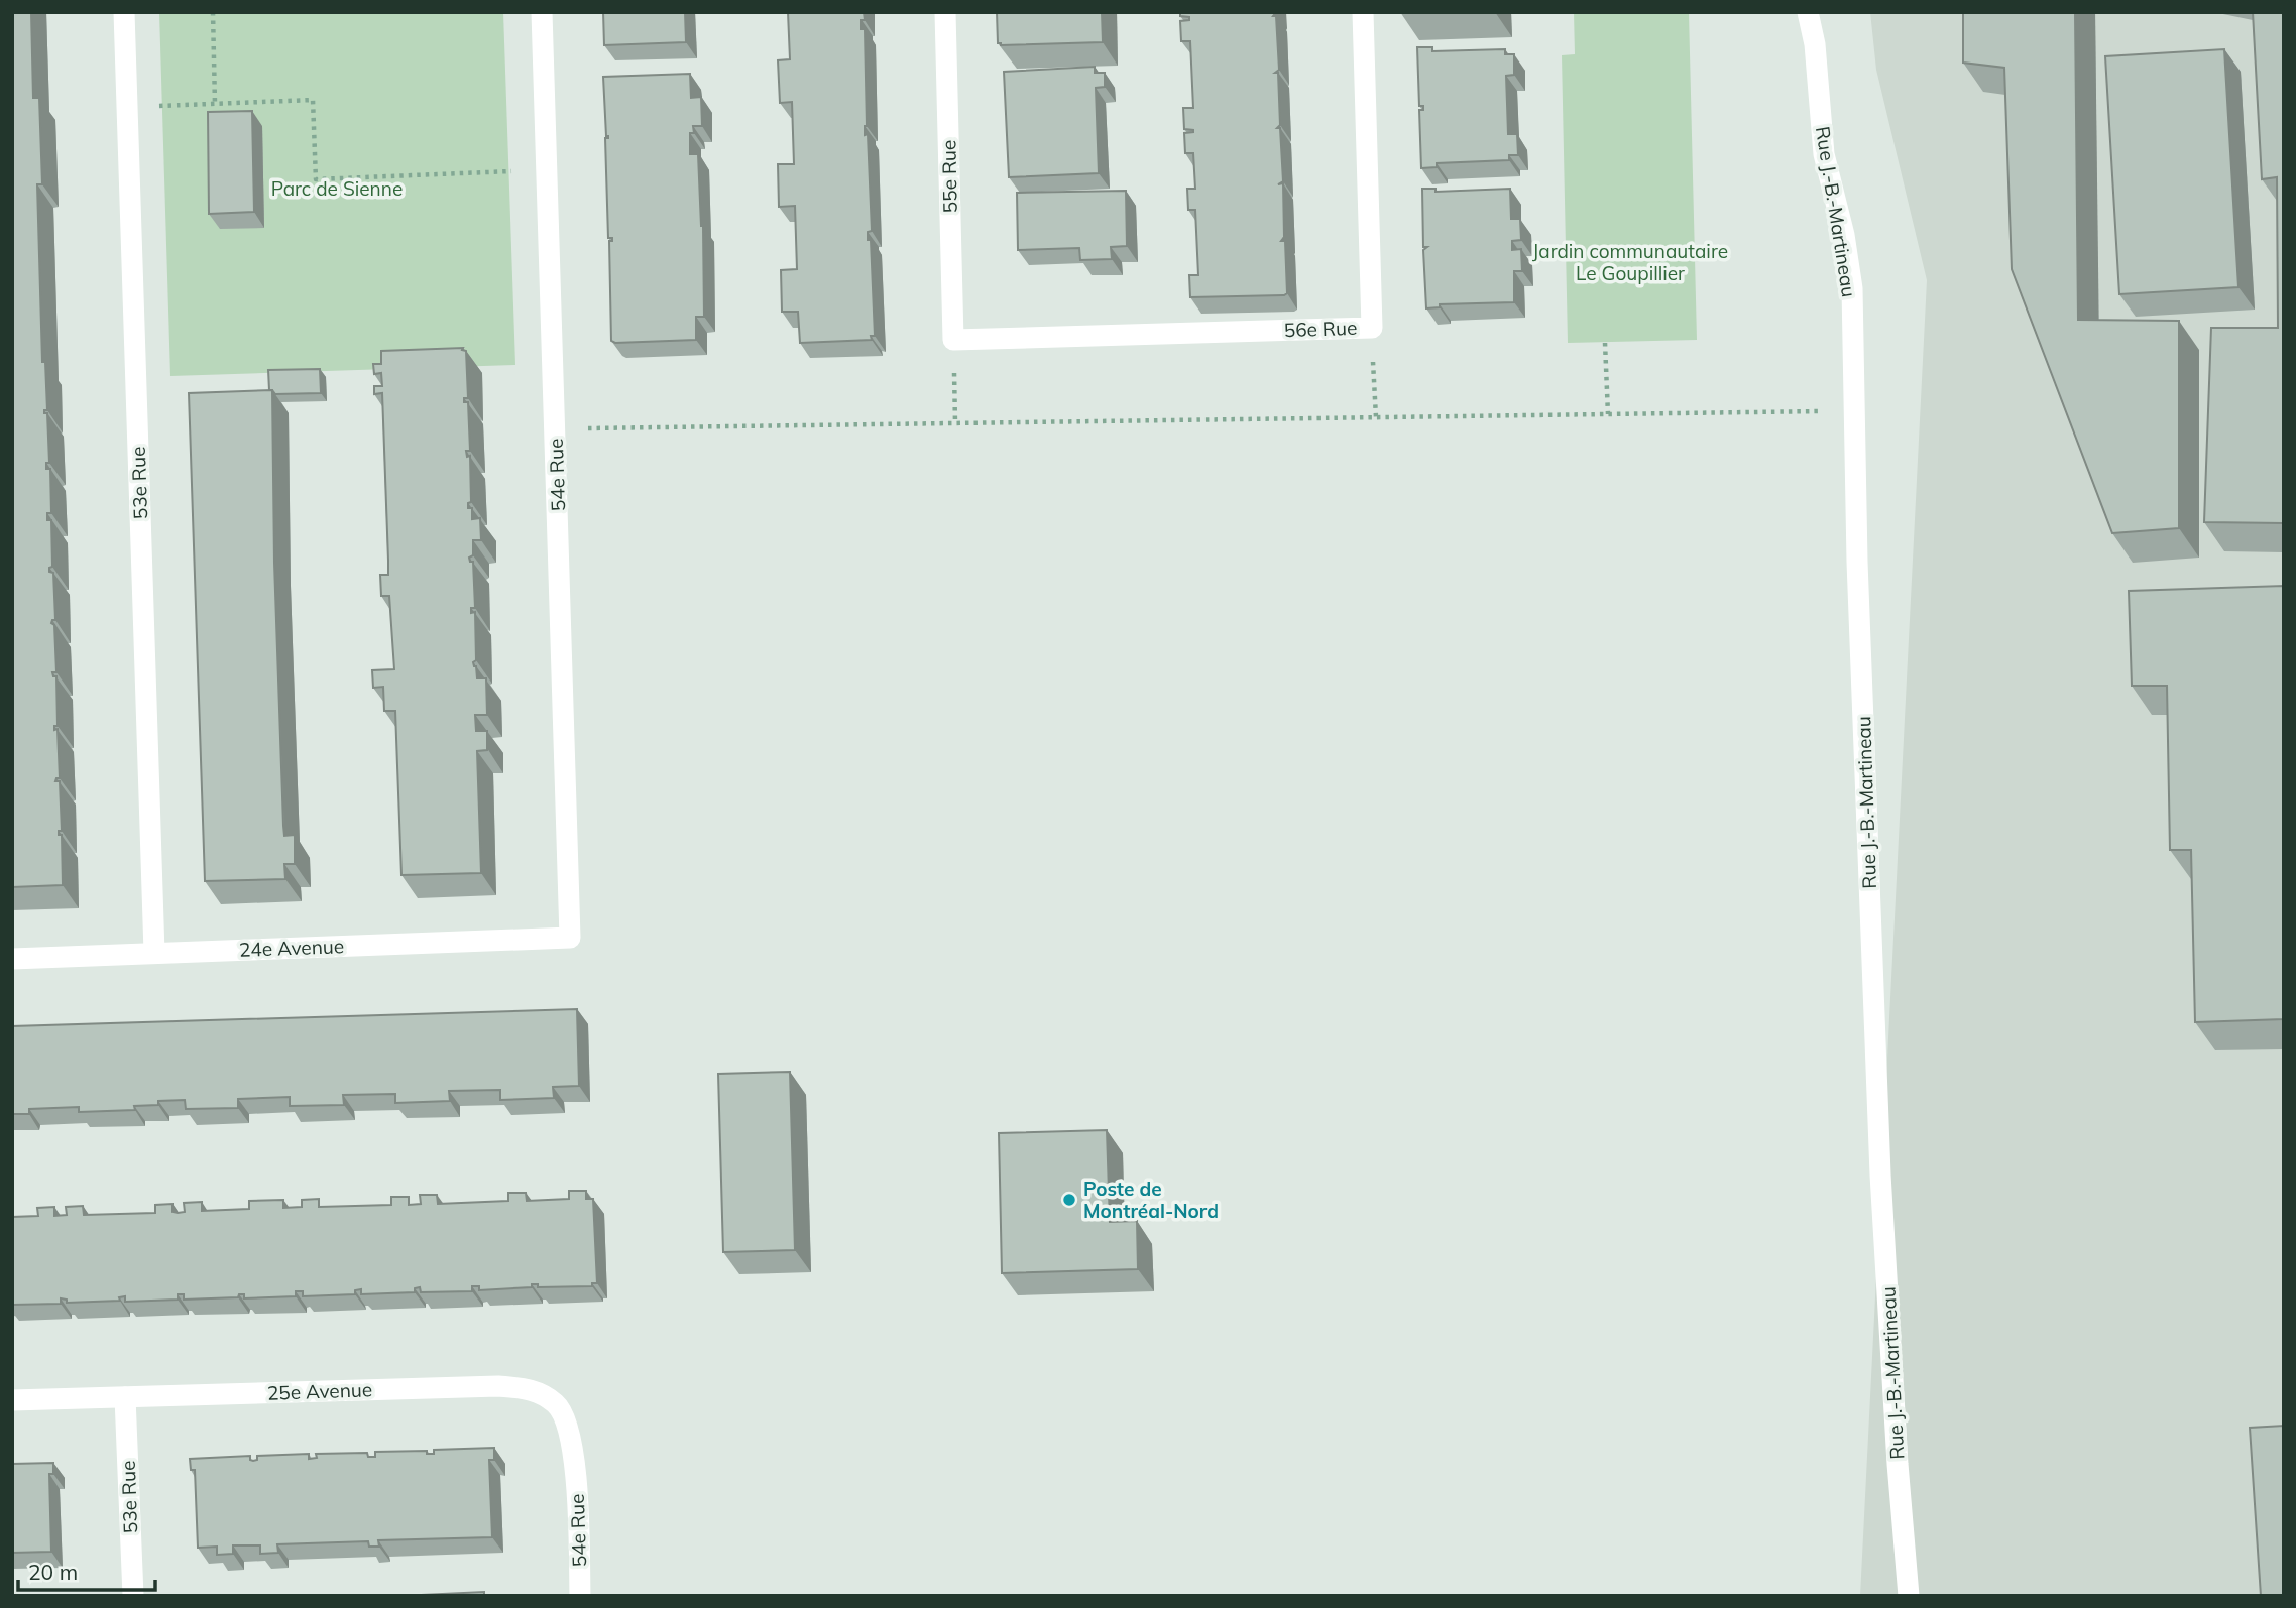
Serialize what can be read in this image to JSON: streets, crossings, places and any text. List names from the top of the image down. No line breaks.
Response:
{"streets":{"street":["55e Rue","Rue J.-B.-Martineau","56e Rue","54e Rue","53e Rue","24e Avenue","25e Avenue"]},"crossings":[["55e Rue","56e Rue"],["54e Rue","24e Avenue"],["54e Rue","25e Avenue"],["53e Rue","24e Avenue"],["53e Rue","25e Avenue"]],"parks":["Parc de Sienne","Jardin communautaire Le Goupillier"],"places":["Poste de Montréal-Nord"],"scale_bar":"20 m"}
